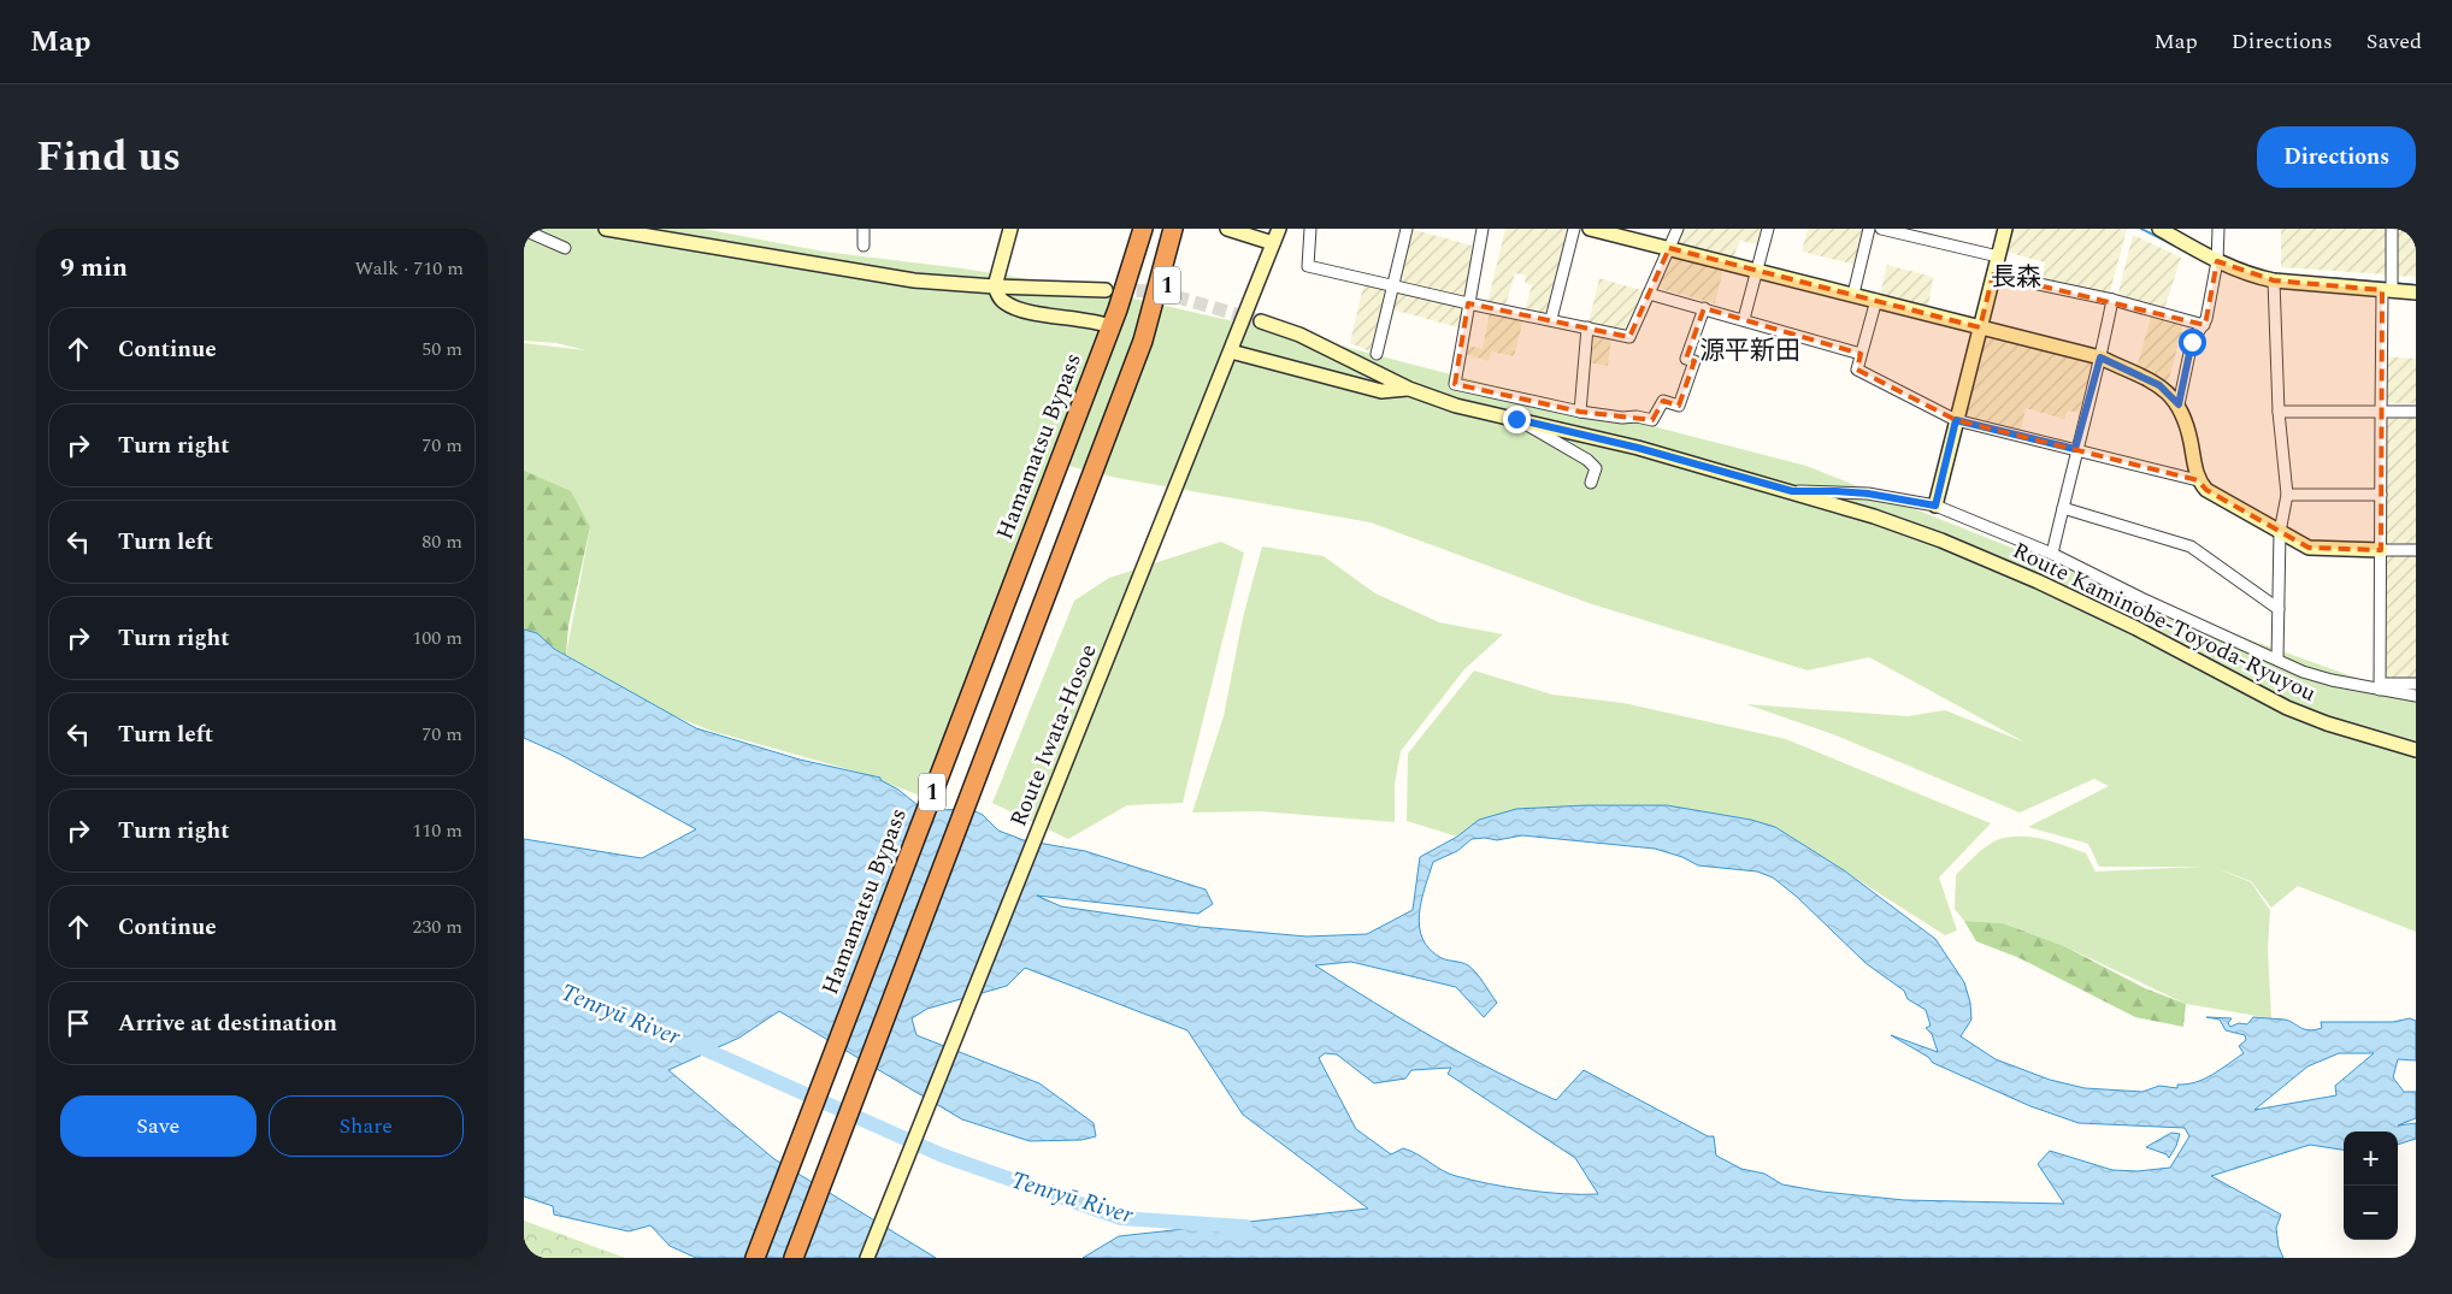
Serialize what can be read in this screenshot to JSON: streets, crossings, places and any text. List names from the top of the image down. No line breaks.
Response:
{"streets":{"highway":["1","Hamamatsu Bypass"],"main road":["Route Kaminobe-Toyoda-Ryuyou","Route Iwata-Hosoe"]},"crossings":[["1","Hamamatsu Bypass"],["Route Kaminobe-Toyoda-Ryuyou","Route Iwata-Hosoe"]],"districts":["長森","源平新田"],"water":["Tenryū River"],"page":{"header":"Map","nav":["Map","Directions","Saved"],"title":"Find us","buttons":["Directions",["Save","Share"]],"heading":["9 min","Walk · 710 m"],"list":[["Continue","50 m"],["Turn right","70 m"],["Turn left","80 m"],["Turn right","100 m"],["Turn left","70 m"],["Turn right","110 m"],["Continue","230 m"],"Arrive at destination"],"map_buttons":["+","−"]}}
